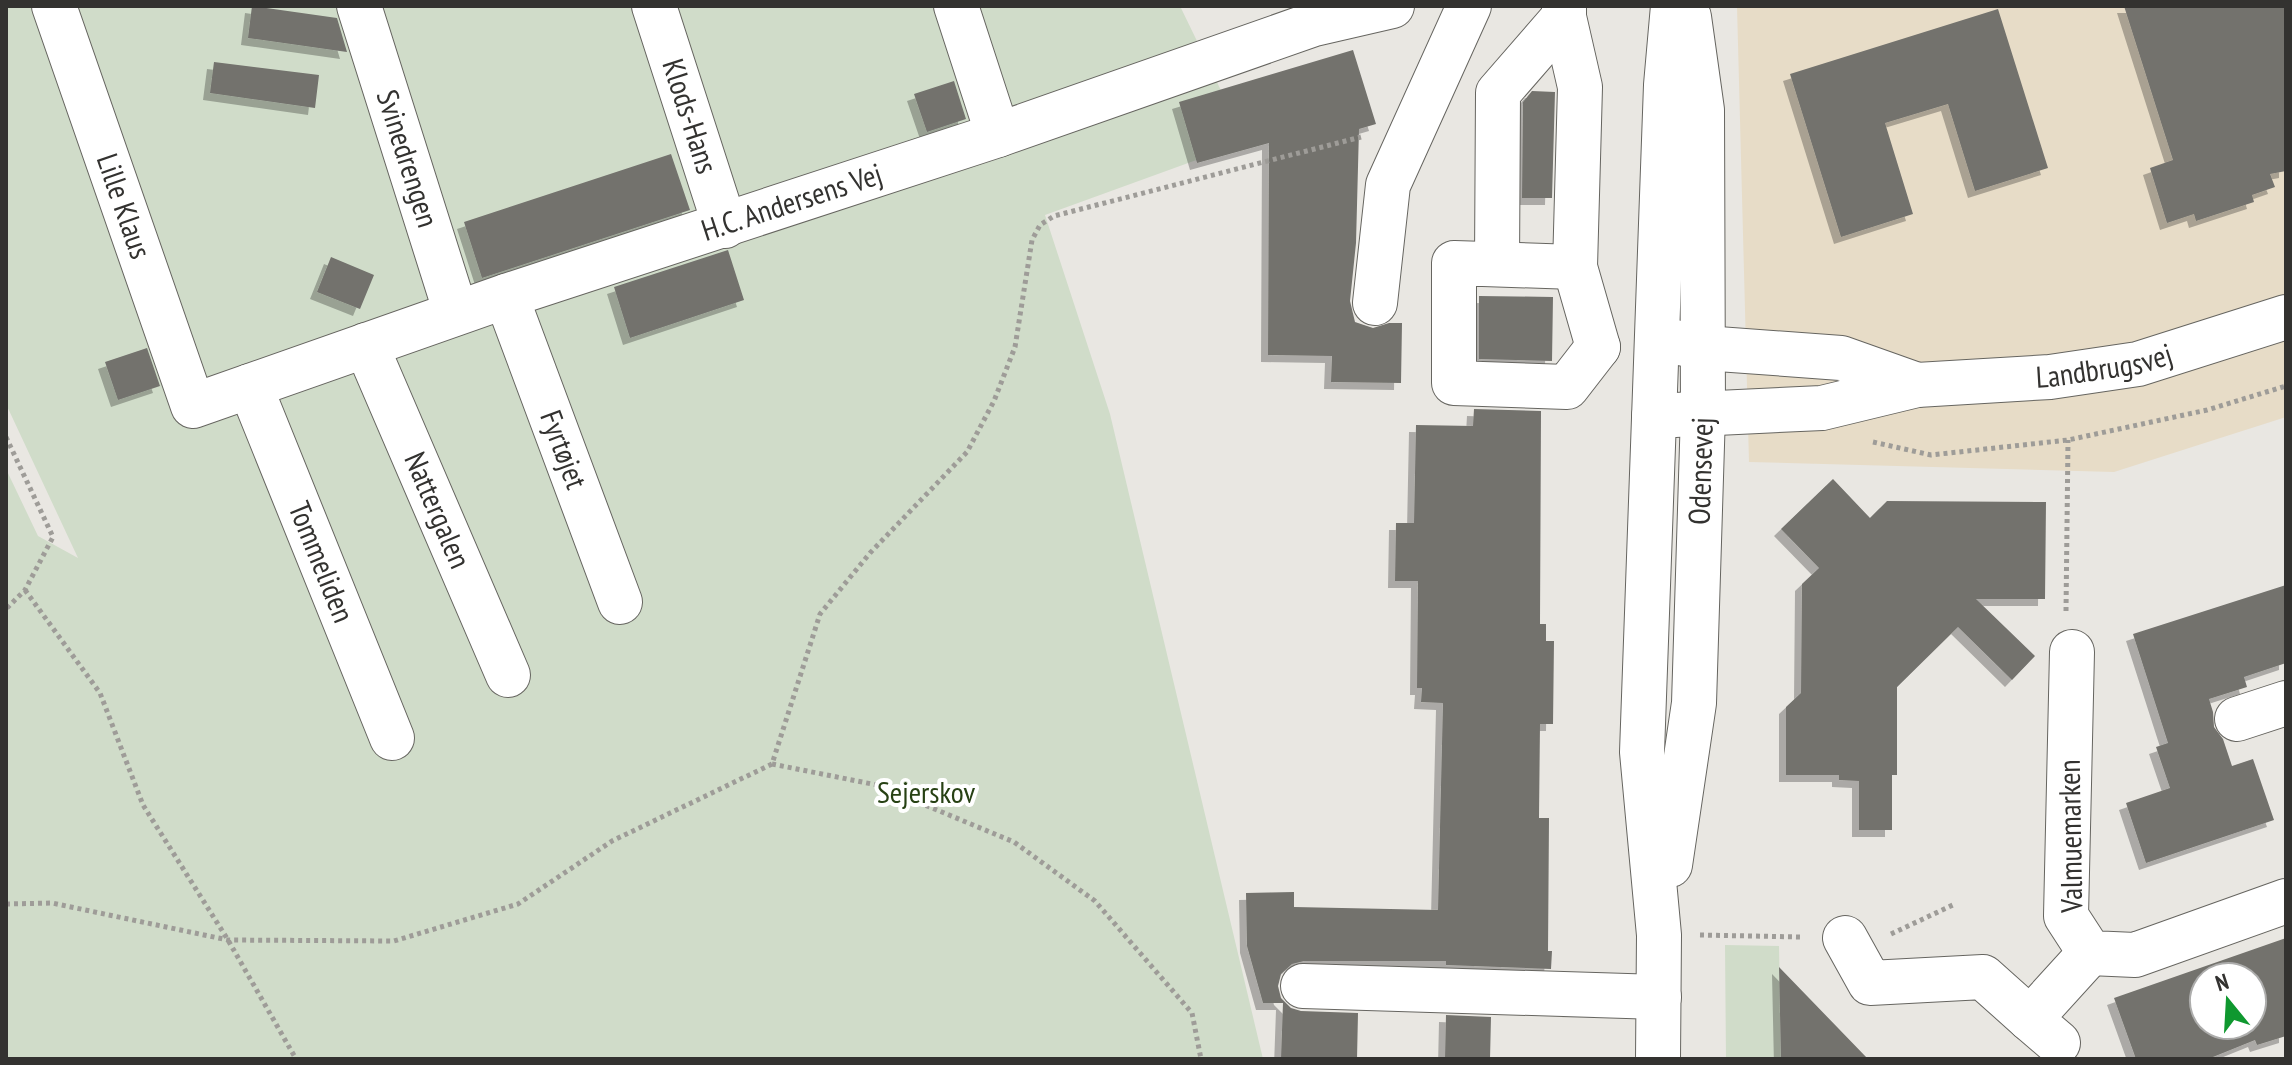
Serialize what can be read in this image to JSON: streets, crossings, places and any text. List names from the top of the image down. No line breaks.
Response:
{"streets":{"main road":["Klods-Hans","Svinedrengen","H.C. Andersens Vej","Lille Klaus","Landbrugsvej","Fyrtøjet","Odensevej","Nattergalen","Tommeliden","Valmuemarken"]},"crossings":[["Klods-Hans","H.C. Andersens Vej"],["Svinedrengen","H.C. Andersens Vej"],["H.C. Andersens Vej","Lille Klaus"],["H.C. Andersens Vej","Fyrtøjet"],["H.C. Andersens Vej","Nattergalen"],["H.C. Andersens Vej","Tommeliden"],["Landbrugsvej","Odensevej"]],"parks":["Sejerskov"],"north":"top"}
